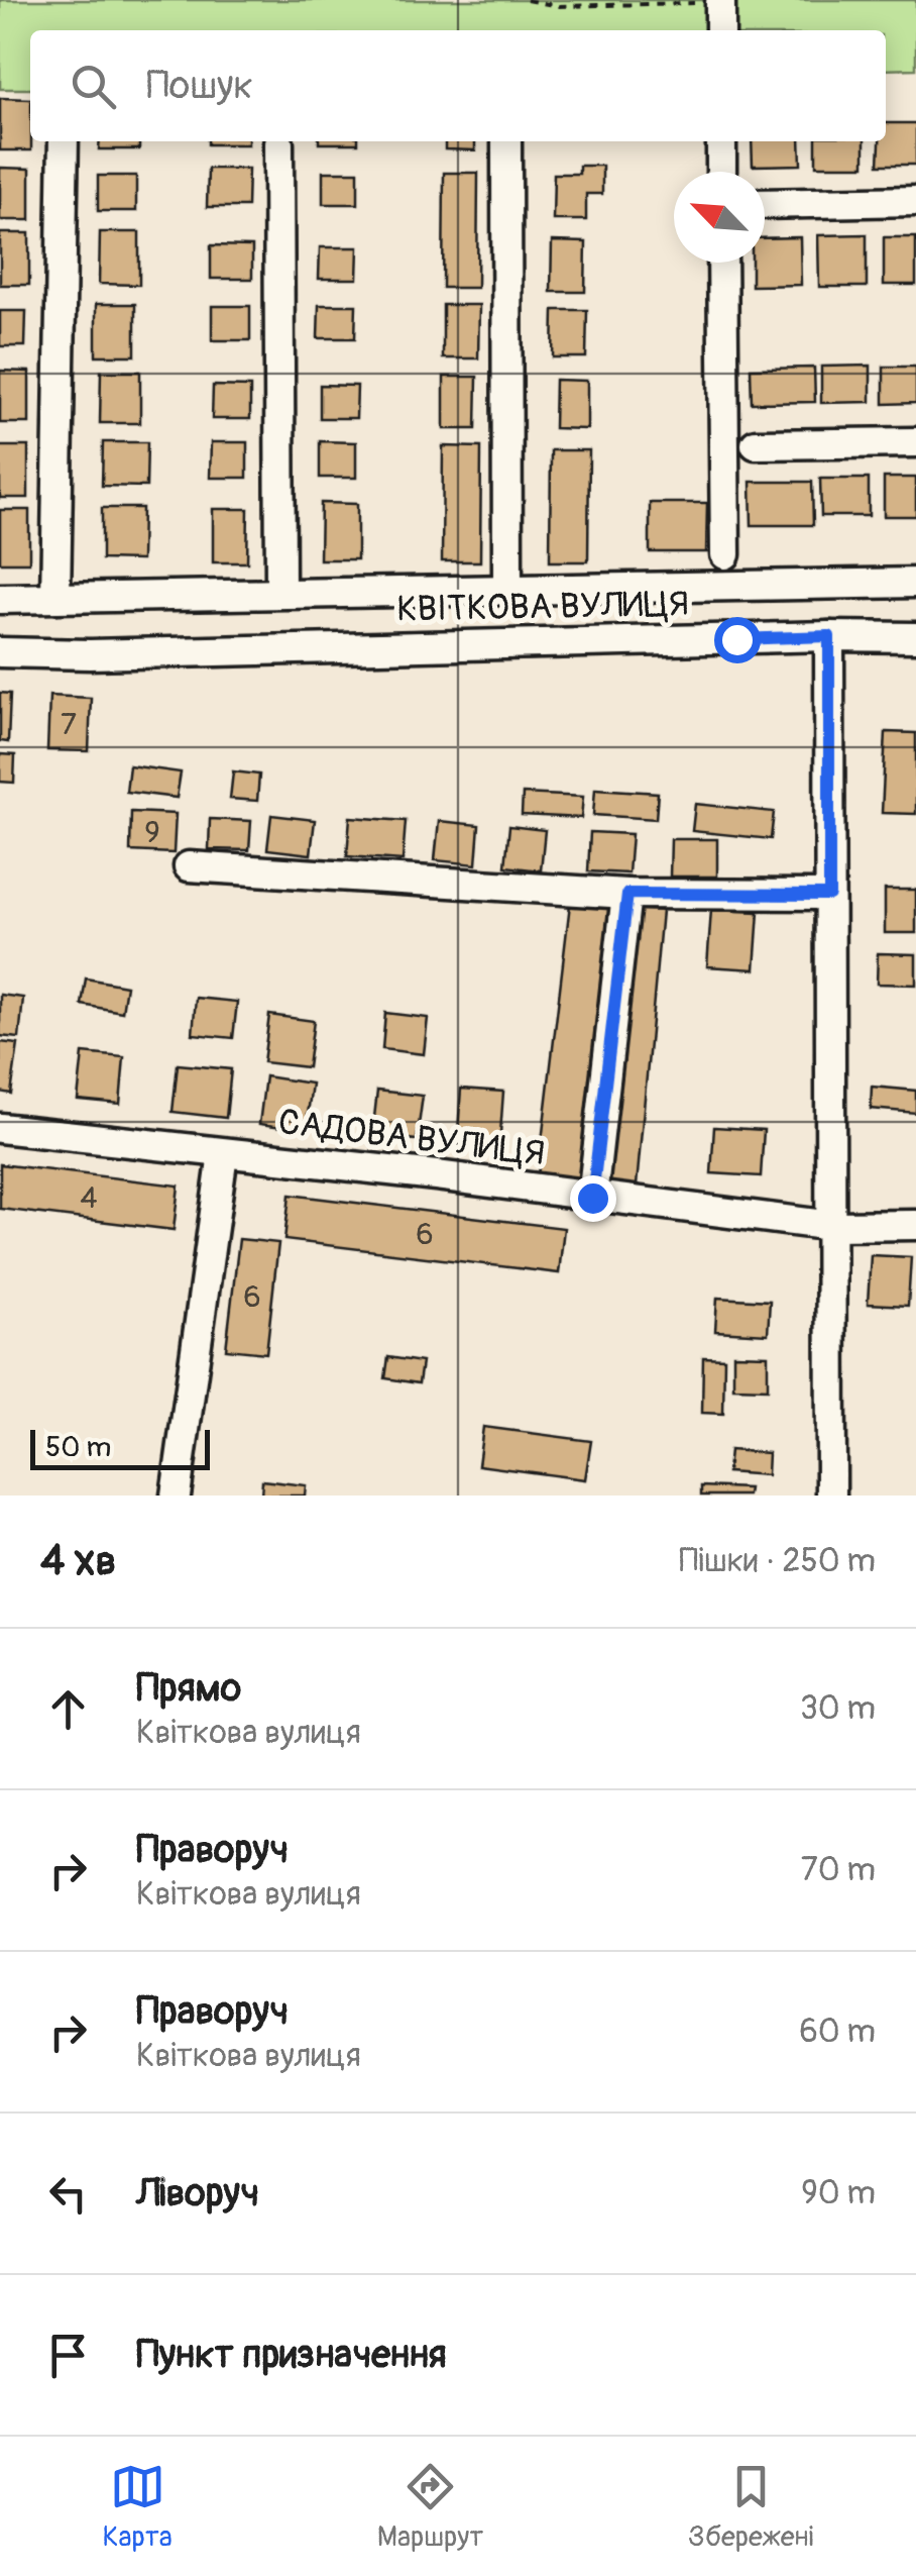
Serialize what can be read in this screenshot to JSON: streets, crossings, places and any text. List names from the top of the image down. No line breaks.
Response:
{"streets":{"street":["КВІТКОВА ВУЛИЦЯ","САДОВА ВУЛИЦЯ"]},"house_numbers":["7","9","4","6","6"],"scale_bar":"50 m","north":"top left","page":{"search":"Пошук","scale":"50 m","heading":["4 хв","Пішки · 250 m"],"list":[["Прямо","Квіткова вулиця","30 m"],["Праворуч","Квіткова вулиця","70 m"],["Праворуч","Квіткова вулиця","60 m"],["Ліворуч","90 m"],"Пункт призначення"],"nav":["Карта","Маршрут","Збережені"]}}
